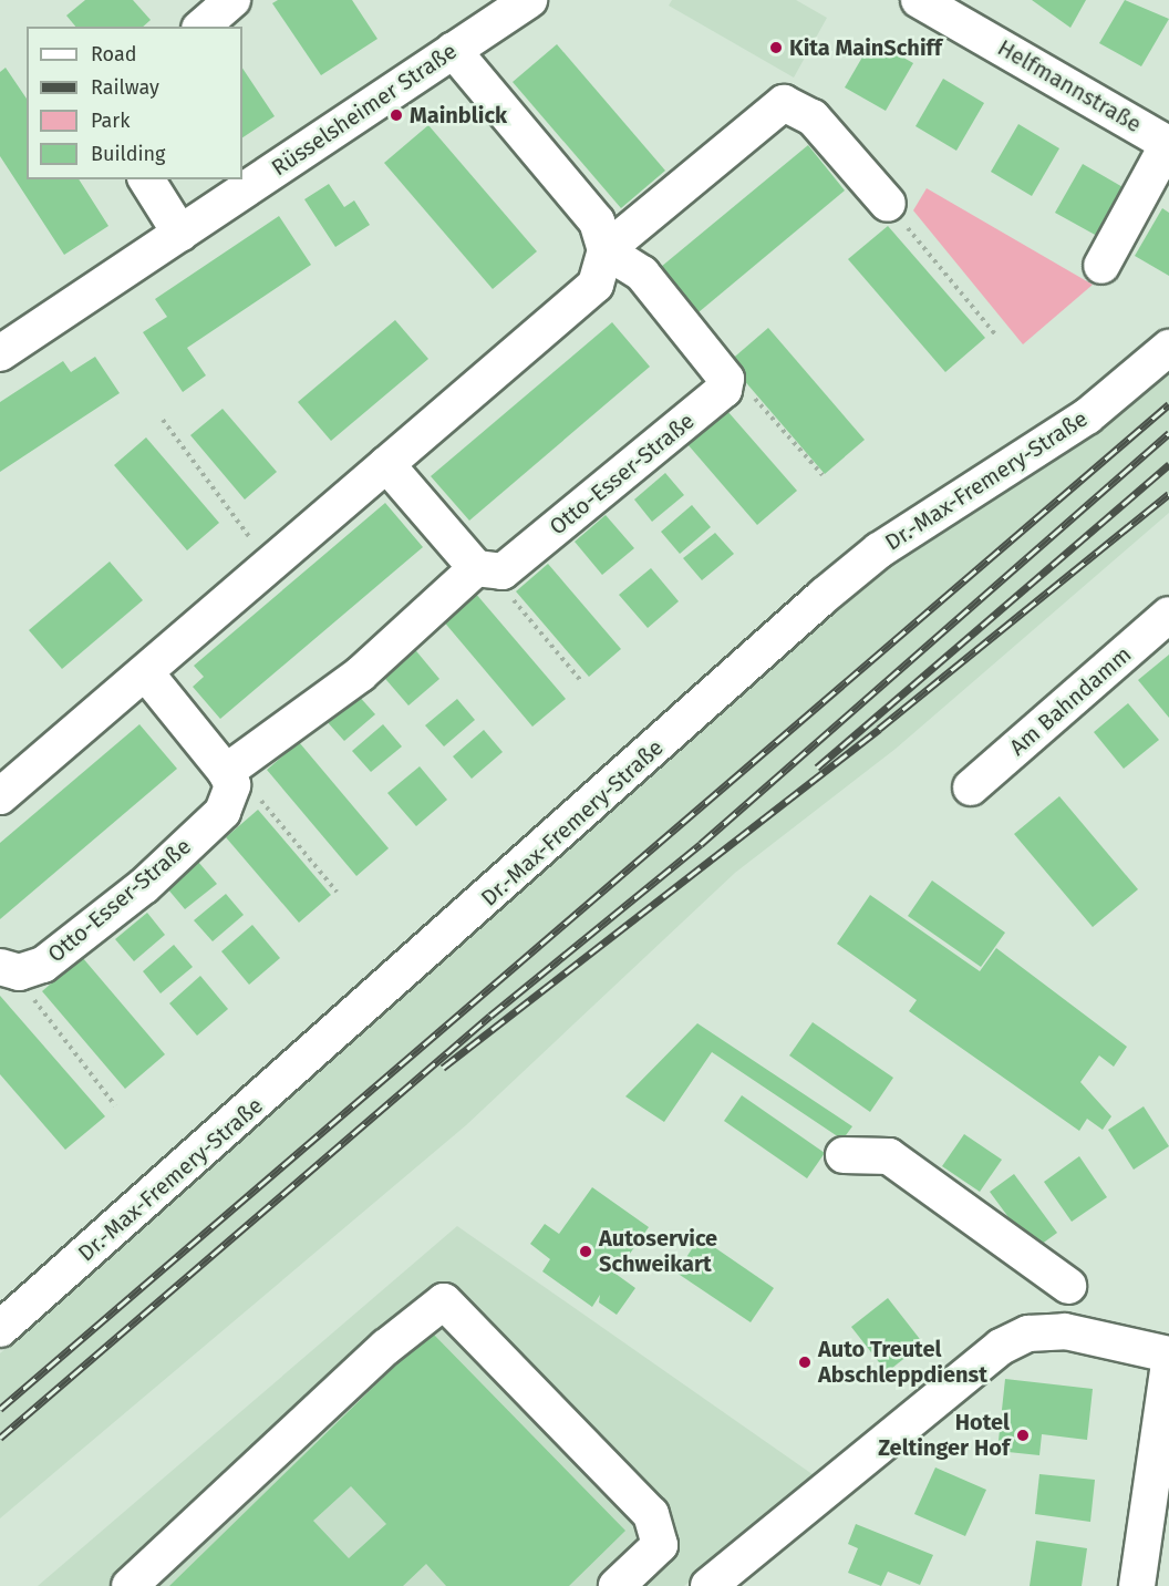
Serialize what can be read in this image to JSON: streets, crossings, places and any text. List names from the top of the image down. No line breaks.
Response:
{"streets":{"street":["Helfmannstraße","Rüsselsheimer Straße","Otto-Esser-Straße","Dr.-Max-Fremery-Straße","Am Bahndamm"]},"places":["Kita MainSchiff","Mainblick","Autoservice Schweikart","Auto Treutel Abschleppdienst","Hotel Zeltinger Hof"],"legend":["Road","Railway","Park","Building"]}
